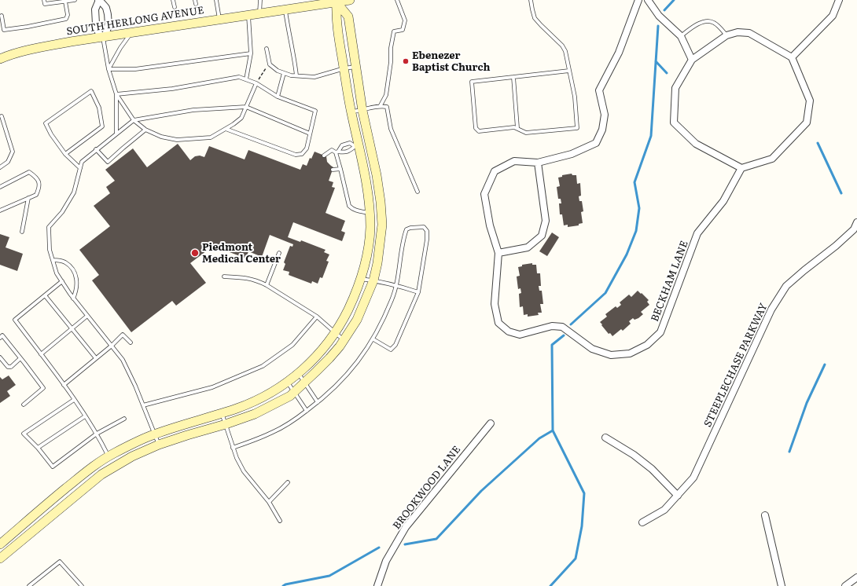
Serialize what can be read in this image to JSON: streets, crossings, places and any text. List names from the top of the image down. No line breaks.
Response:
{"streets":{"street":["SOUTH HERLONG AVENUE","BECKHAM LANE","STEEPLECHASE PARKWAY","BROOKWOOD LANE"]},"places":["Ebenezer Baptist Church","Piedmont Medical Center"]}
